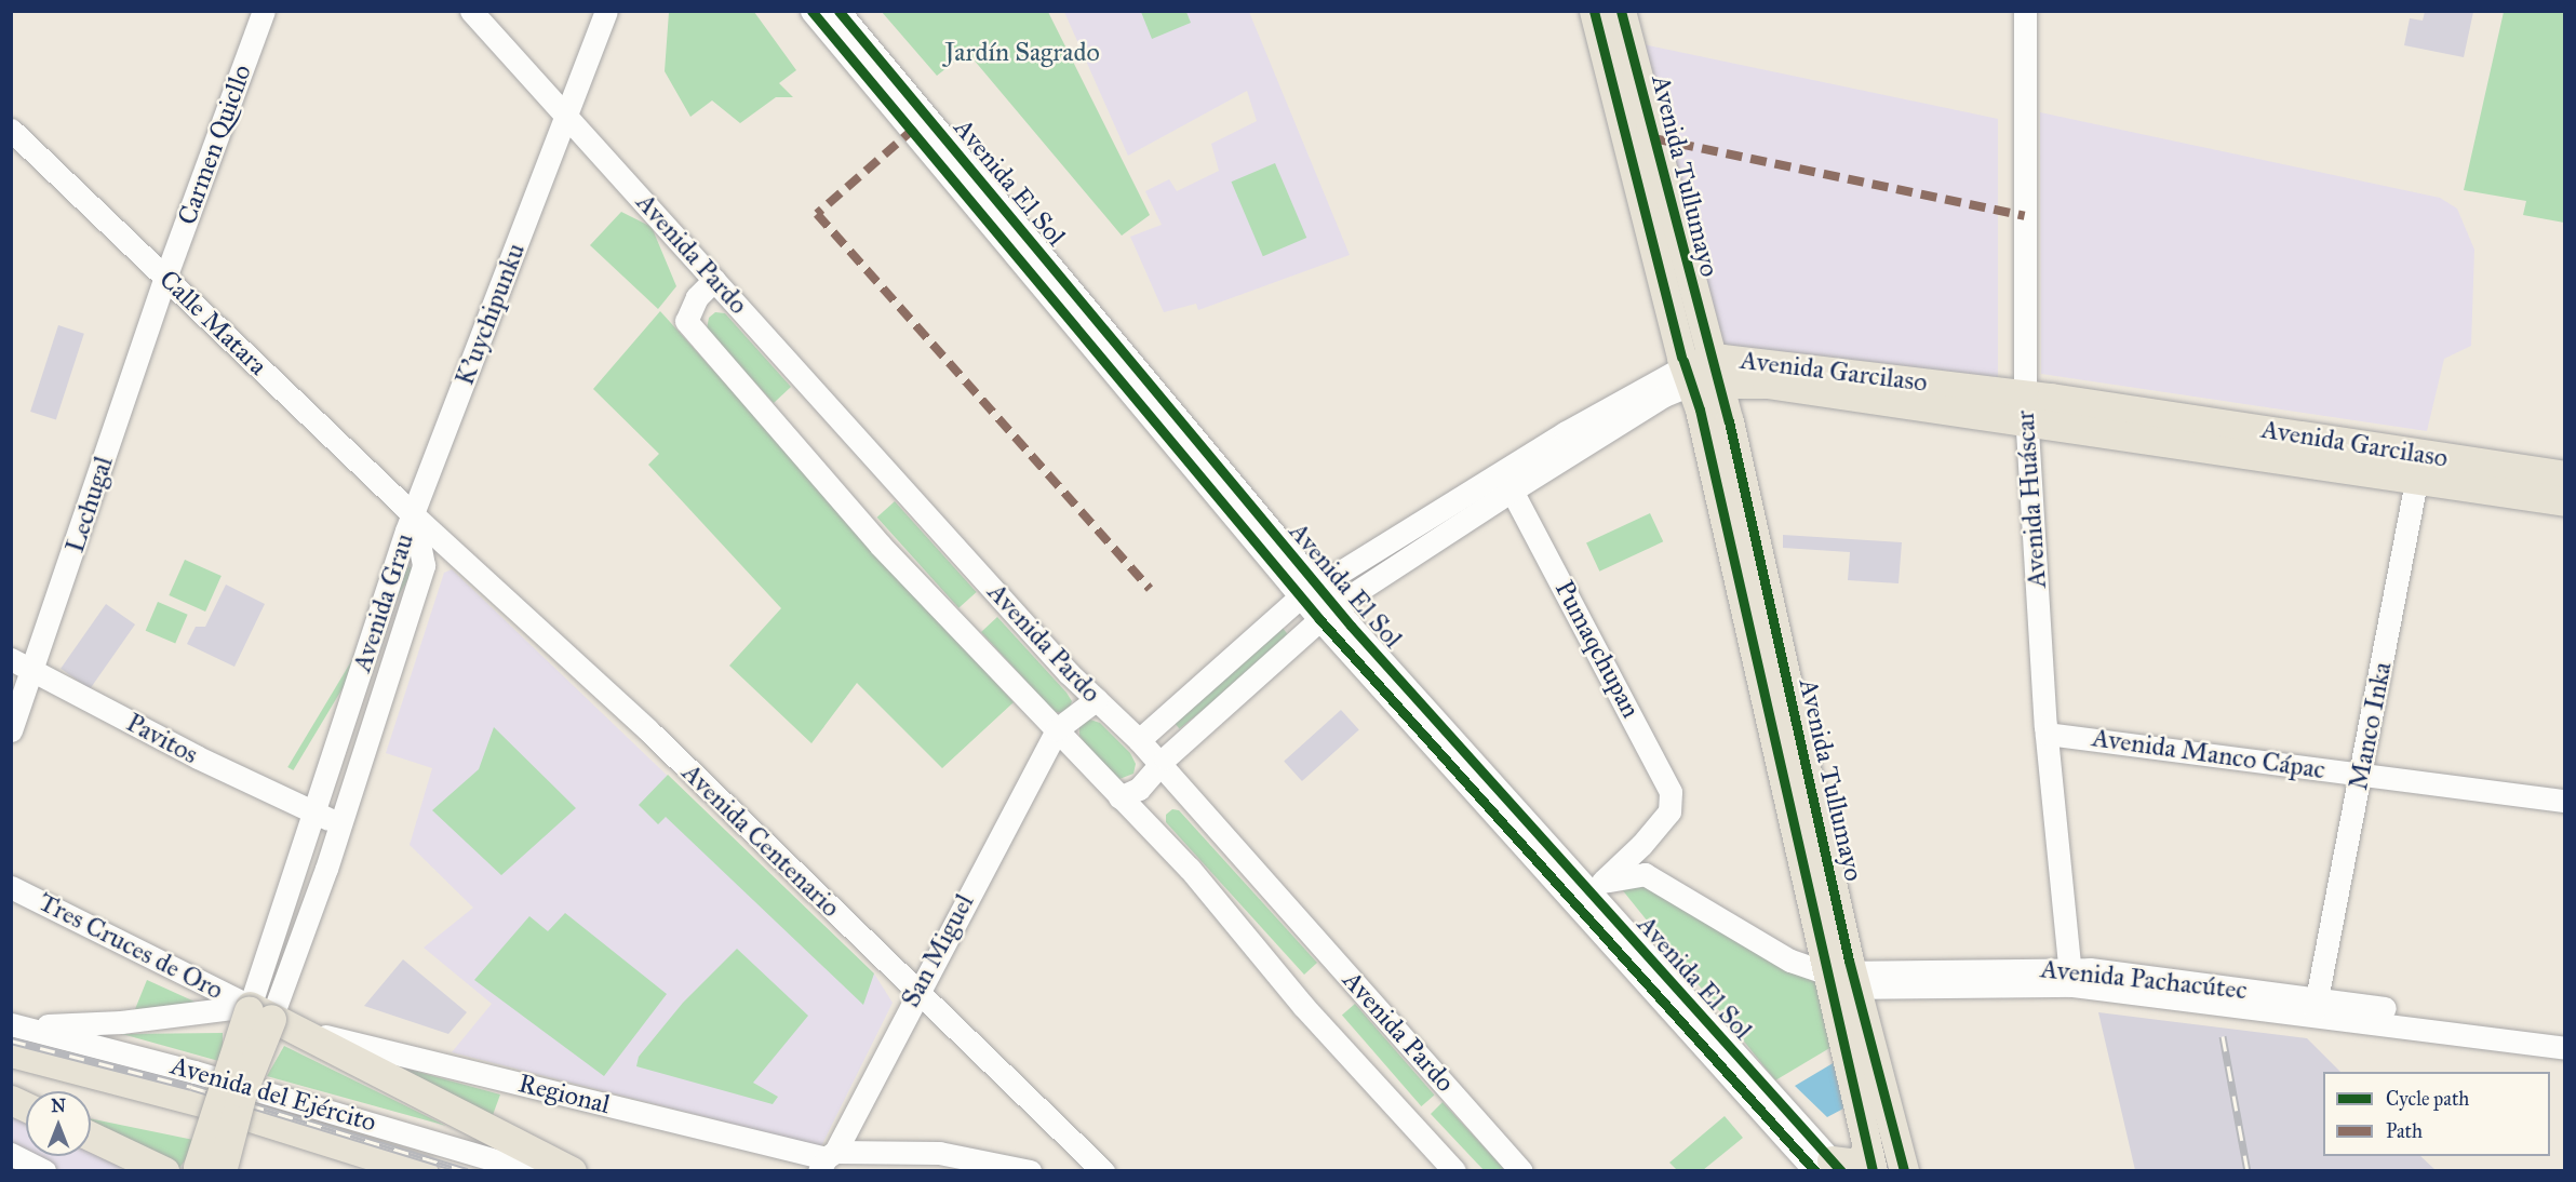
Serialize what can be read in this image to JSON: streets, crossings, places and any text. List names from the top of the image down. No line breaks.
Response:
{"streets":{"main road":["Avenida Tullumayo","Avenida Garcilaso","Avenida del Ejército"],"street":["Carmen Quicllo","Avenida El Sol","Avenida Pardo","K'uychipunku","Calle Matara","Avenida Huáscar","Lechugal","Avenida Grau","Pumaqchupan","Manco Inka","Pavitos","Avenida Manco Cápac","Avenida Centenario","Tres Cruces de Oro","San Miguel","Avenida Pachacútec","Regional"]},"crossings":[["Carmen Quicllo","Calle Matara"],["Carmen Quicllo","Lechugal"],["Avenida Tullumayo","Avenida Garcilaso"],["Avenida Tullumayo","Avenida Pachacútec"],["Avenida El Sol","Avenida Garcilaso"],["Avenida Pardo","K'uychipunku"],["Avenida Pardo","Avenida Garcilaso"],["Avenida Pardo","San Miguel"],["K'uychipunku","Calle Matara"],["K'uychipunku","Avenida Grau"],["K'uychipunku","Avenida Centenario"],["Calle Matara","Lechugal"],["Calle Matara","Avenida Grau"],["Calle Matara","Avenida Centenario"],["Avenida Garcilaso","Avenida Huáscar"],["Avenida Garcilaso","Pumaqchupan"],["Avenida Garcilaso","Manco Inka"],["Avenida Huáscar","Avenida Manco Cápac"],["Avenida Huáscar","Avenida Pachacútec"],["Lechugal","Pavitos"],["Avenida Grau","Pavitos"],["Avenida Grau","Avenida Centenario"],["Avenida Grau","Tres Cruces de Oro"],["Manco Inka","Avenida Manco Cápac"],["Manco Inka","Avenida Pachacútec"],["Avenida Centenario","San Miguel"],["San Miguel","Regional"]],"parks":["Jardín Sagrado"],"legend":["Cycle path","Path"],"north":"top"}
